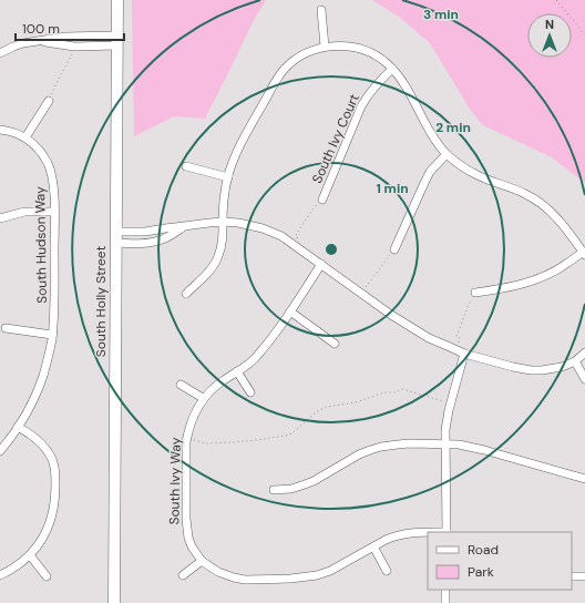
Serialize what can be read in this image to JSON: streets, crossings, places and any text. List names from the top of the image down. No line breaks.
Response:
{"streets":{"main road":["South Holly Street"],"street":["South Ivy Court","South Hudson Way","South Ivy Way"]},"legend":["Road","Park"],"scale_bar":"100 m","north":"top","rings":["3 min","2 min","1 min"]}
